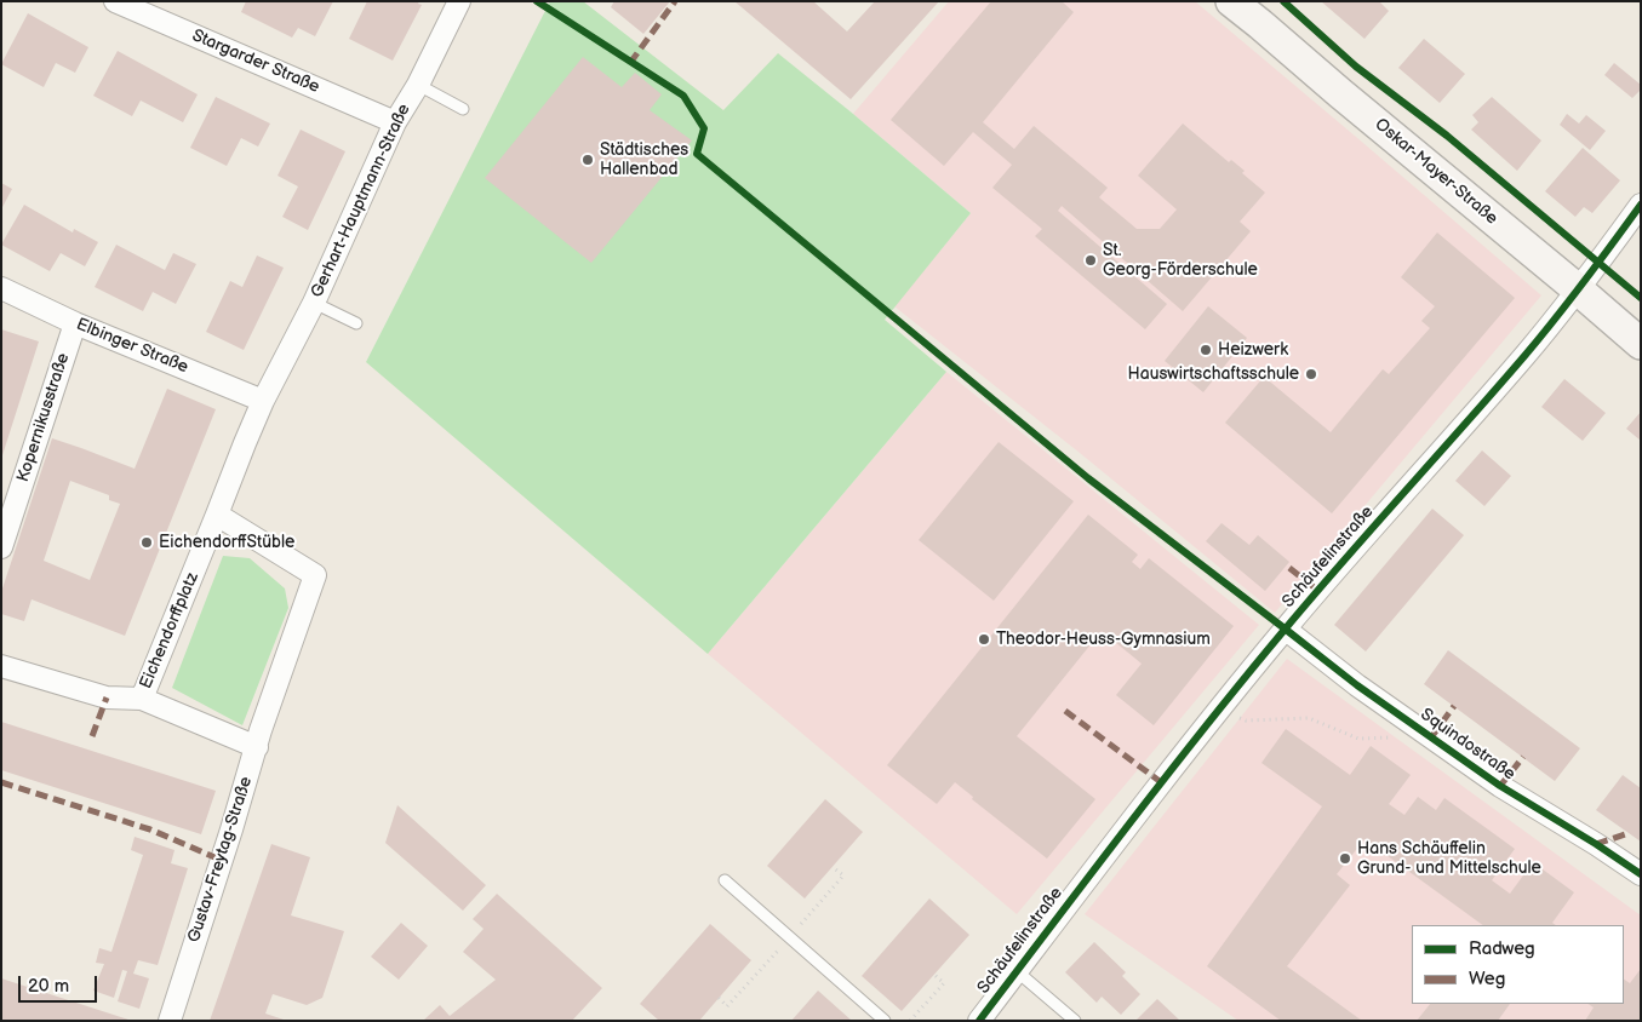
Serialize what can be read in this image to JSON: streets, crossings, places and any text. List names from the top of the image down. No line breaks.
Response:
{"streets":{"main road":["Oskar-Mayer-Straße"],"street":["Stargarder Straße","Gerhart-Hauptmann-Straße","Elbinger Straße","Kopernikusstraße","Schäufelinstraße","Eichendorffplatz","Squindostraße","Gustav-Freytag-Straße"]},"crossings":[["Stargarder Straße","Gerhart-Hauptmann-Straße"],["Oskar-Mayer-Straße","Schäufelinstraße"],["Gerhart-Hauptmann-Straße","Elbinger Straße"],["Gerhart-Hauptmann-Straße","Eichendorffplatz"],["Elbinger Straße","Kopernikusstraße"],["Elbinger Straße","Eichendorffplatz"],["Schäufelinstraße","Squindostraße"],["Eichendorffplatz","Gustav-Freytag-Straße"]],"places":["Städtisches Hallenbad","St. Georg-Förderschule","Heizwerk","Hauswirtschaftsschule","EichendorffStüble","Theodor-Heuss-Gymnasium","Hans Schäuffelin Grund- und Mittelschule"],"legend":["Radweg","Weg"],"scale_bar":"20 m"}
